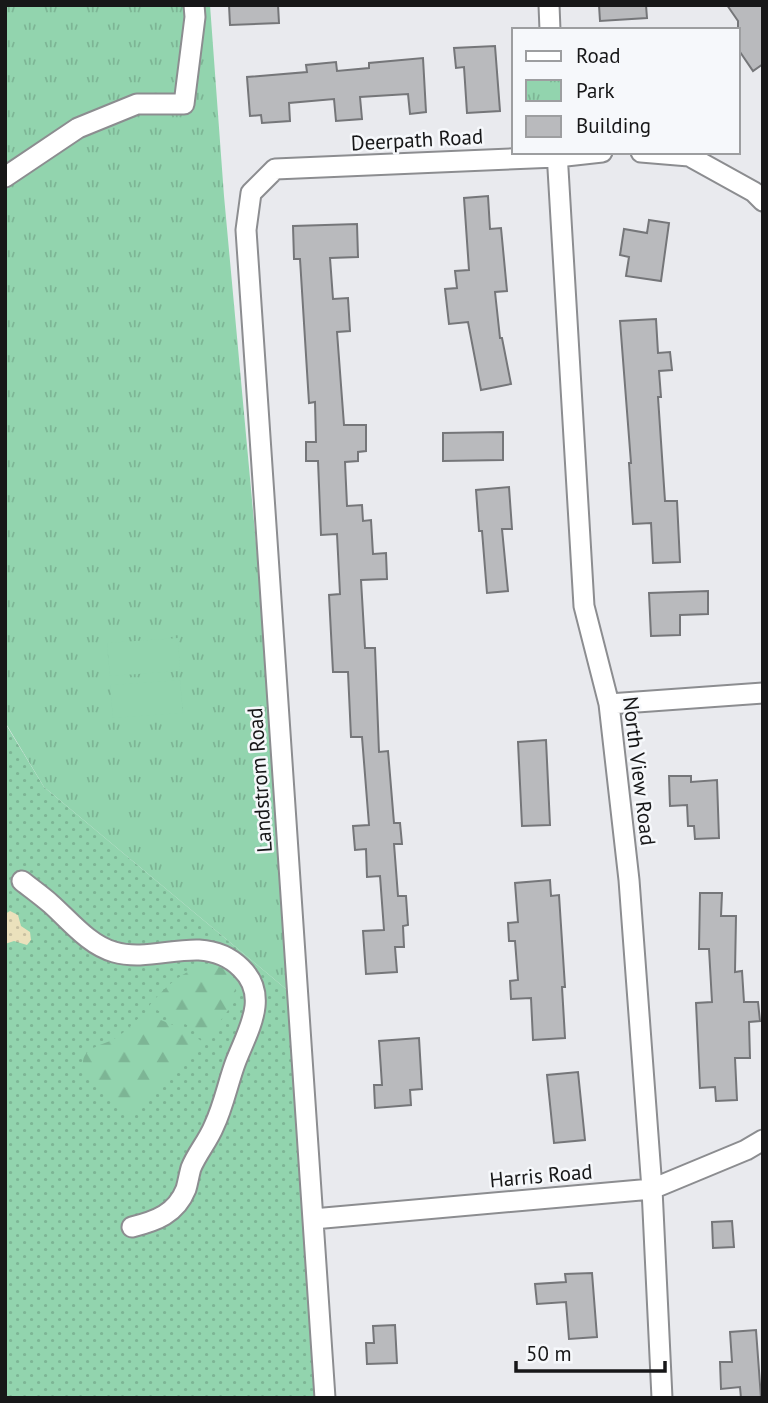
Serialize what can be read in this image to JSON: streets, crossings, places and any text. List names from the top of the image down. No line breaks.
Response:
{"streets":{"street":["Deerpath Road","North View Road","Landstrom Road","Harris Road"]},"crossings":[["Deerpath Road","North View Road"],["Deerpath Road","Landstrom Road"],["North View Road","Harris Road"],["Landstrom Road","Harris Road"]],"legend":["Road","Park","Building"],"scale_bar":"50 m"}
